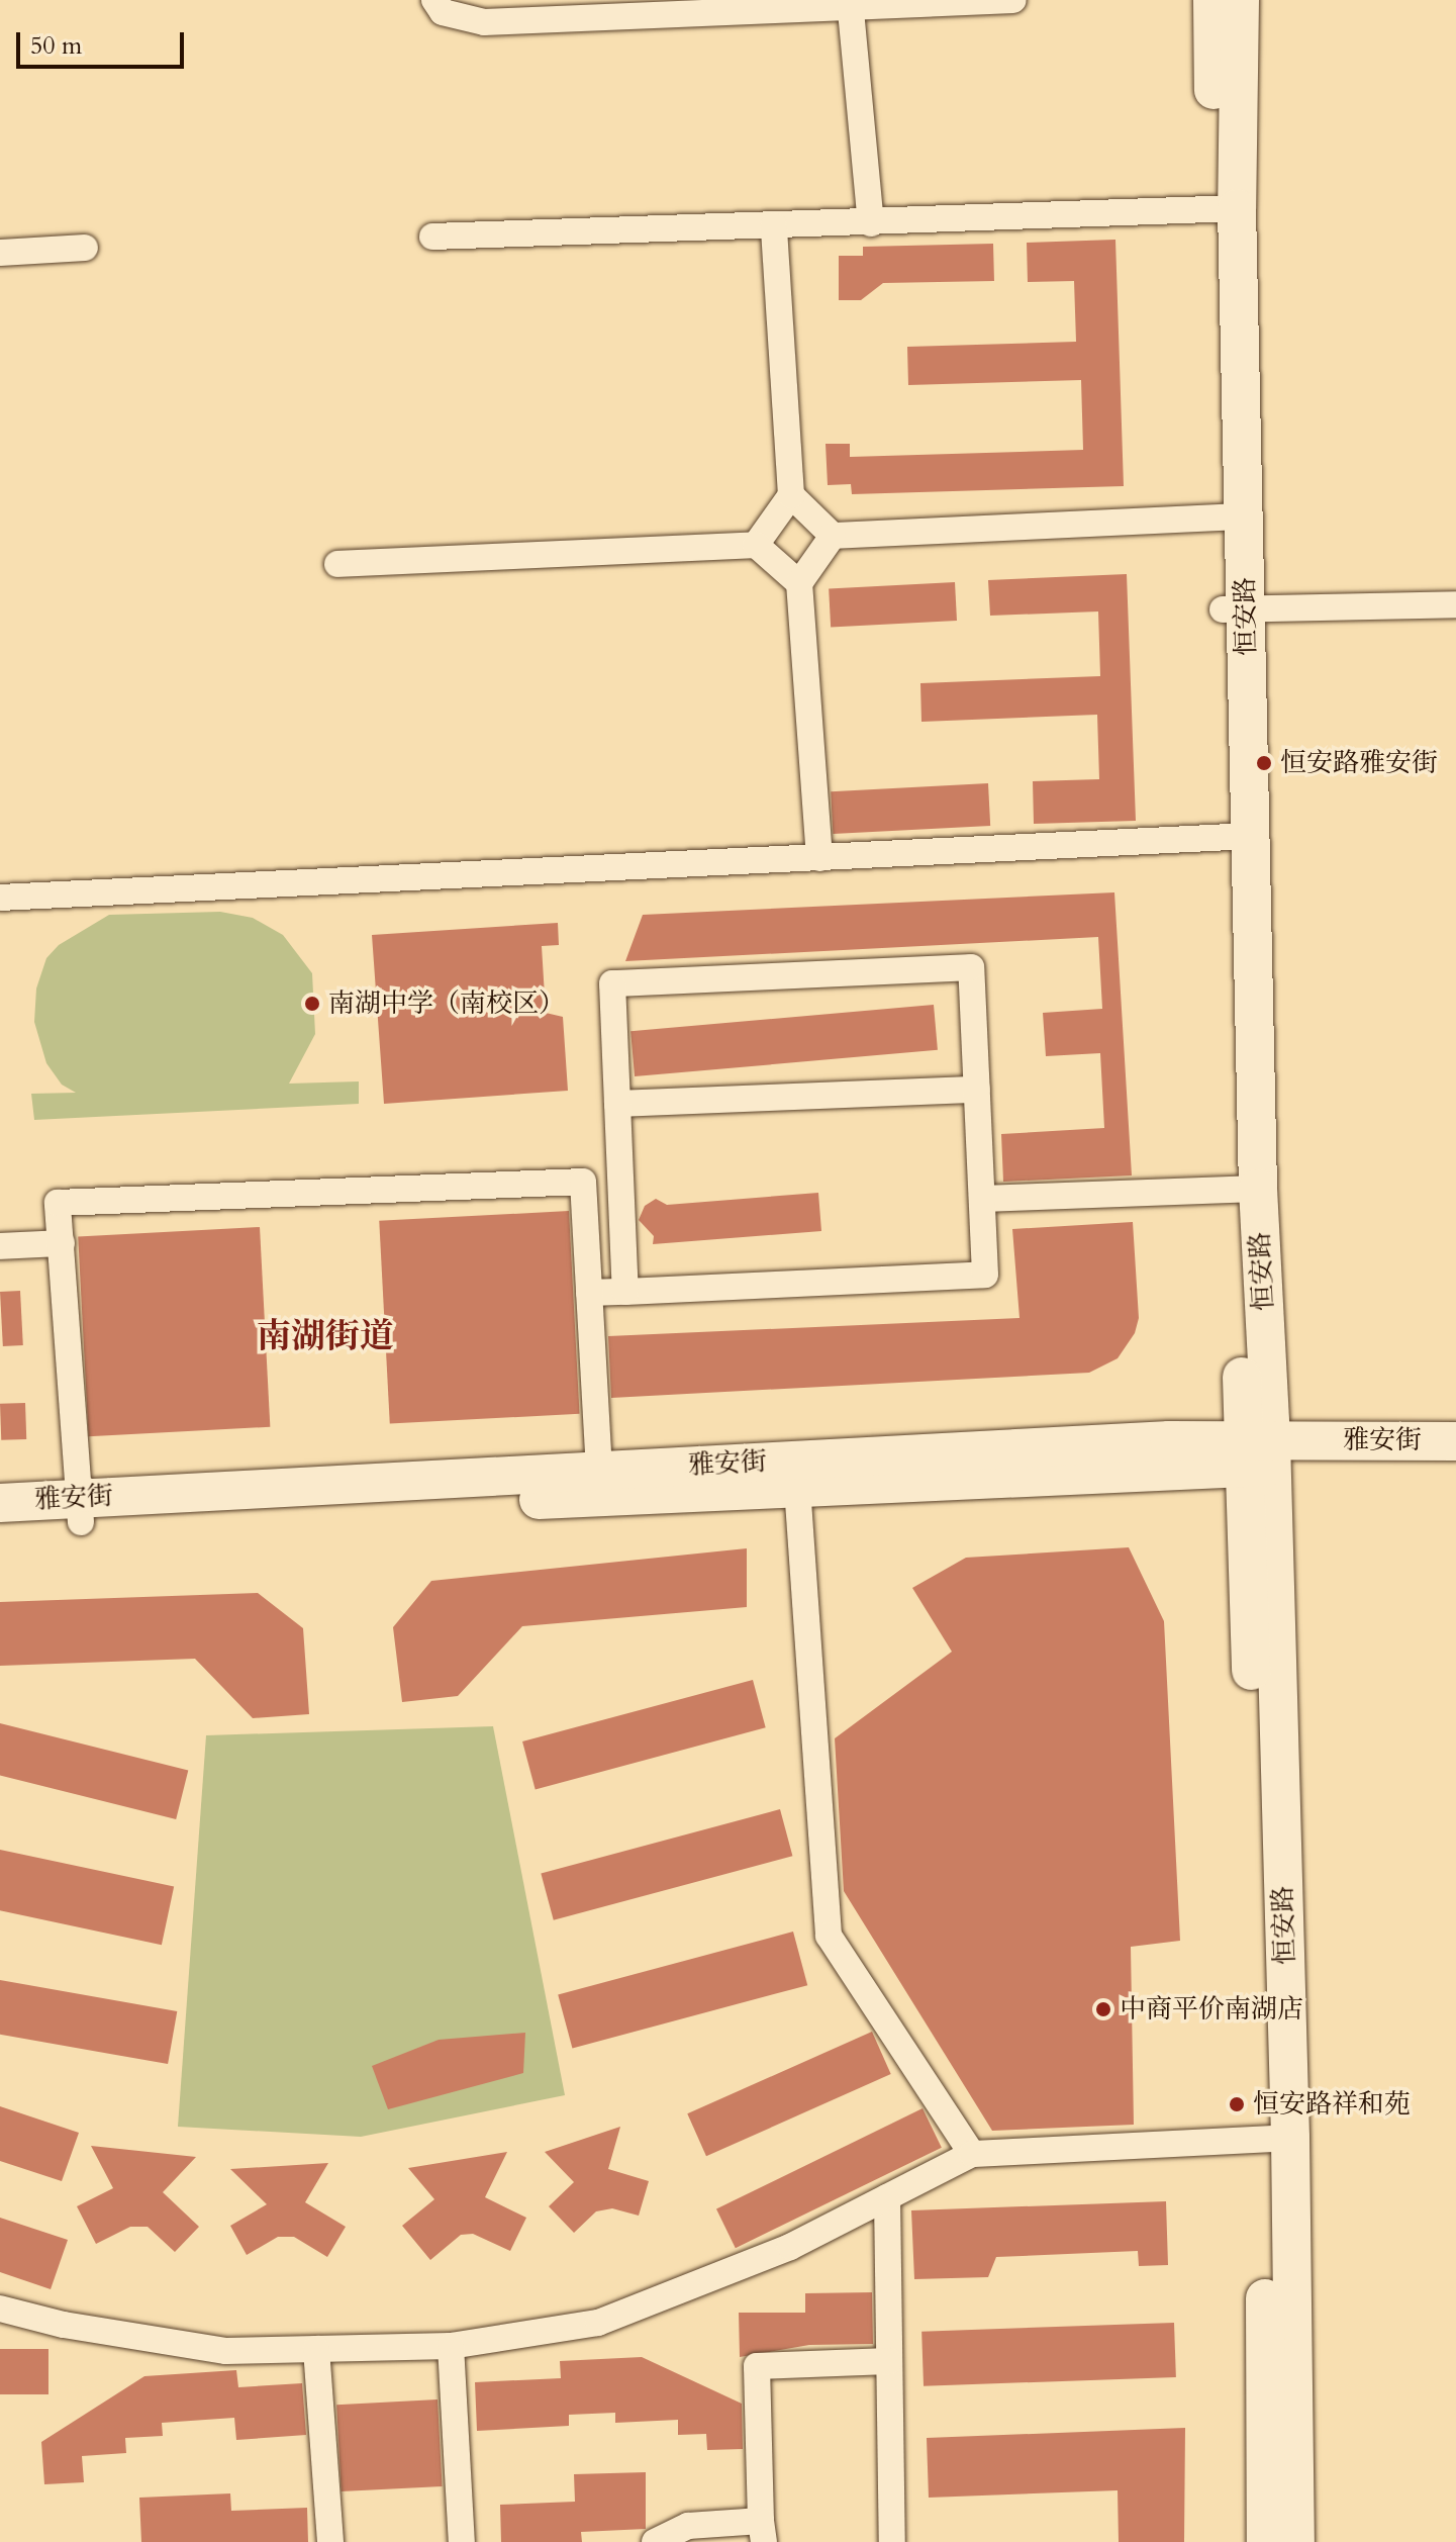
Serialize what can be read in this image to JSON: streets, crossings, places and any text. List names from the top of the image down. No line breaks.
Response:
{"streets":{"main road":["恒安路","雅安街"]},"crossings":[["恒安路","雅安街"]],"districts":["南湖街道"],"places":["恒安路雅安街","南湖中学（南校区）","中商平价南湖店","恒安路祥和苑"],"scale_bar":"50 m"}
